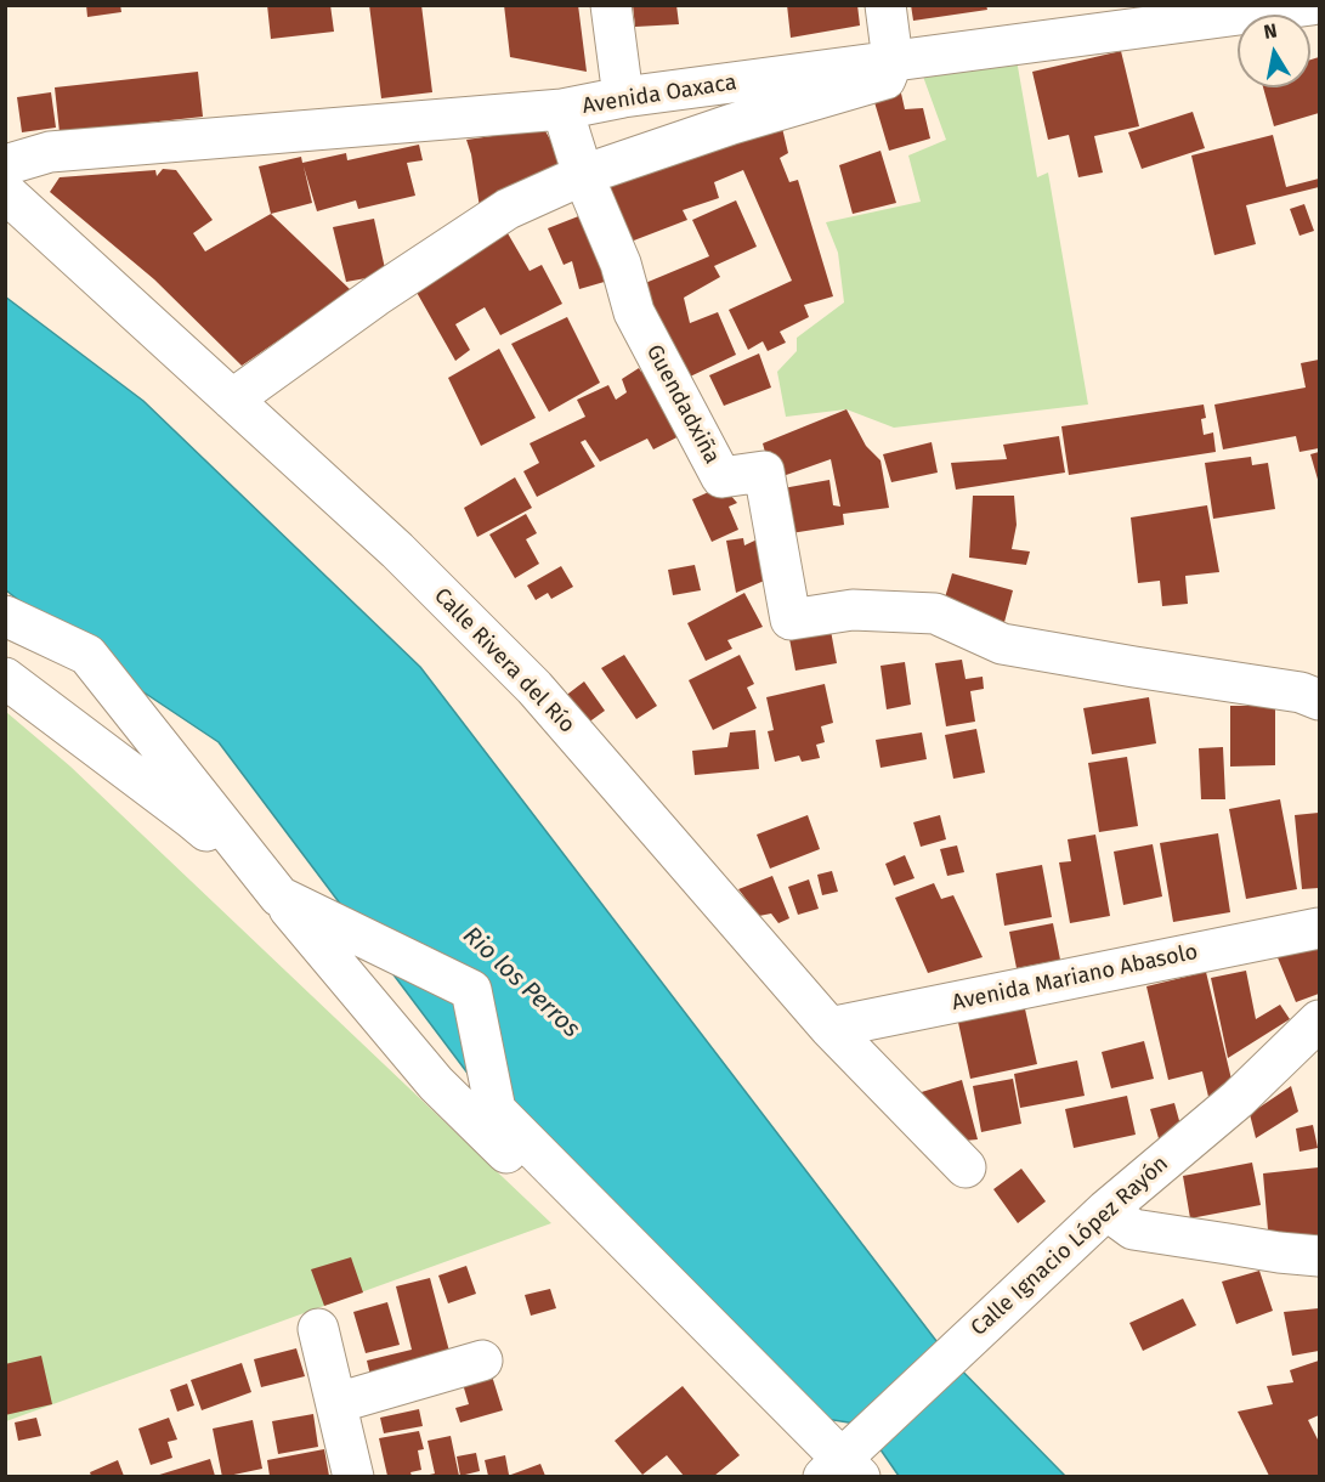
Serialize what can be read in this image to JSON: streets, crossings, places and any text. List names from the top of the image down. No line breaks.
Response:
{"streets":{"street":["Avenida Oaxaca","Guendadxiña","Calle Rivera del Río","Avenida Mariano Abasolo","Calle Ignacio López Rayón"]},"crossings":[["Avenida Oaxaca","Guendadxiña"],["Calle Rivera del Río","Avenida Mariano Abasolo"]],"water":["Rio los Perros"],"north":"top"}
